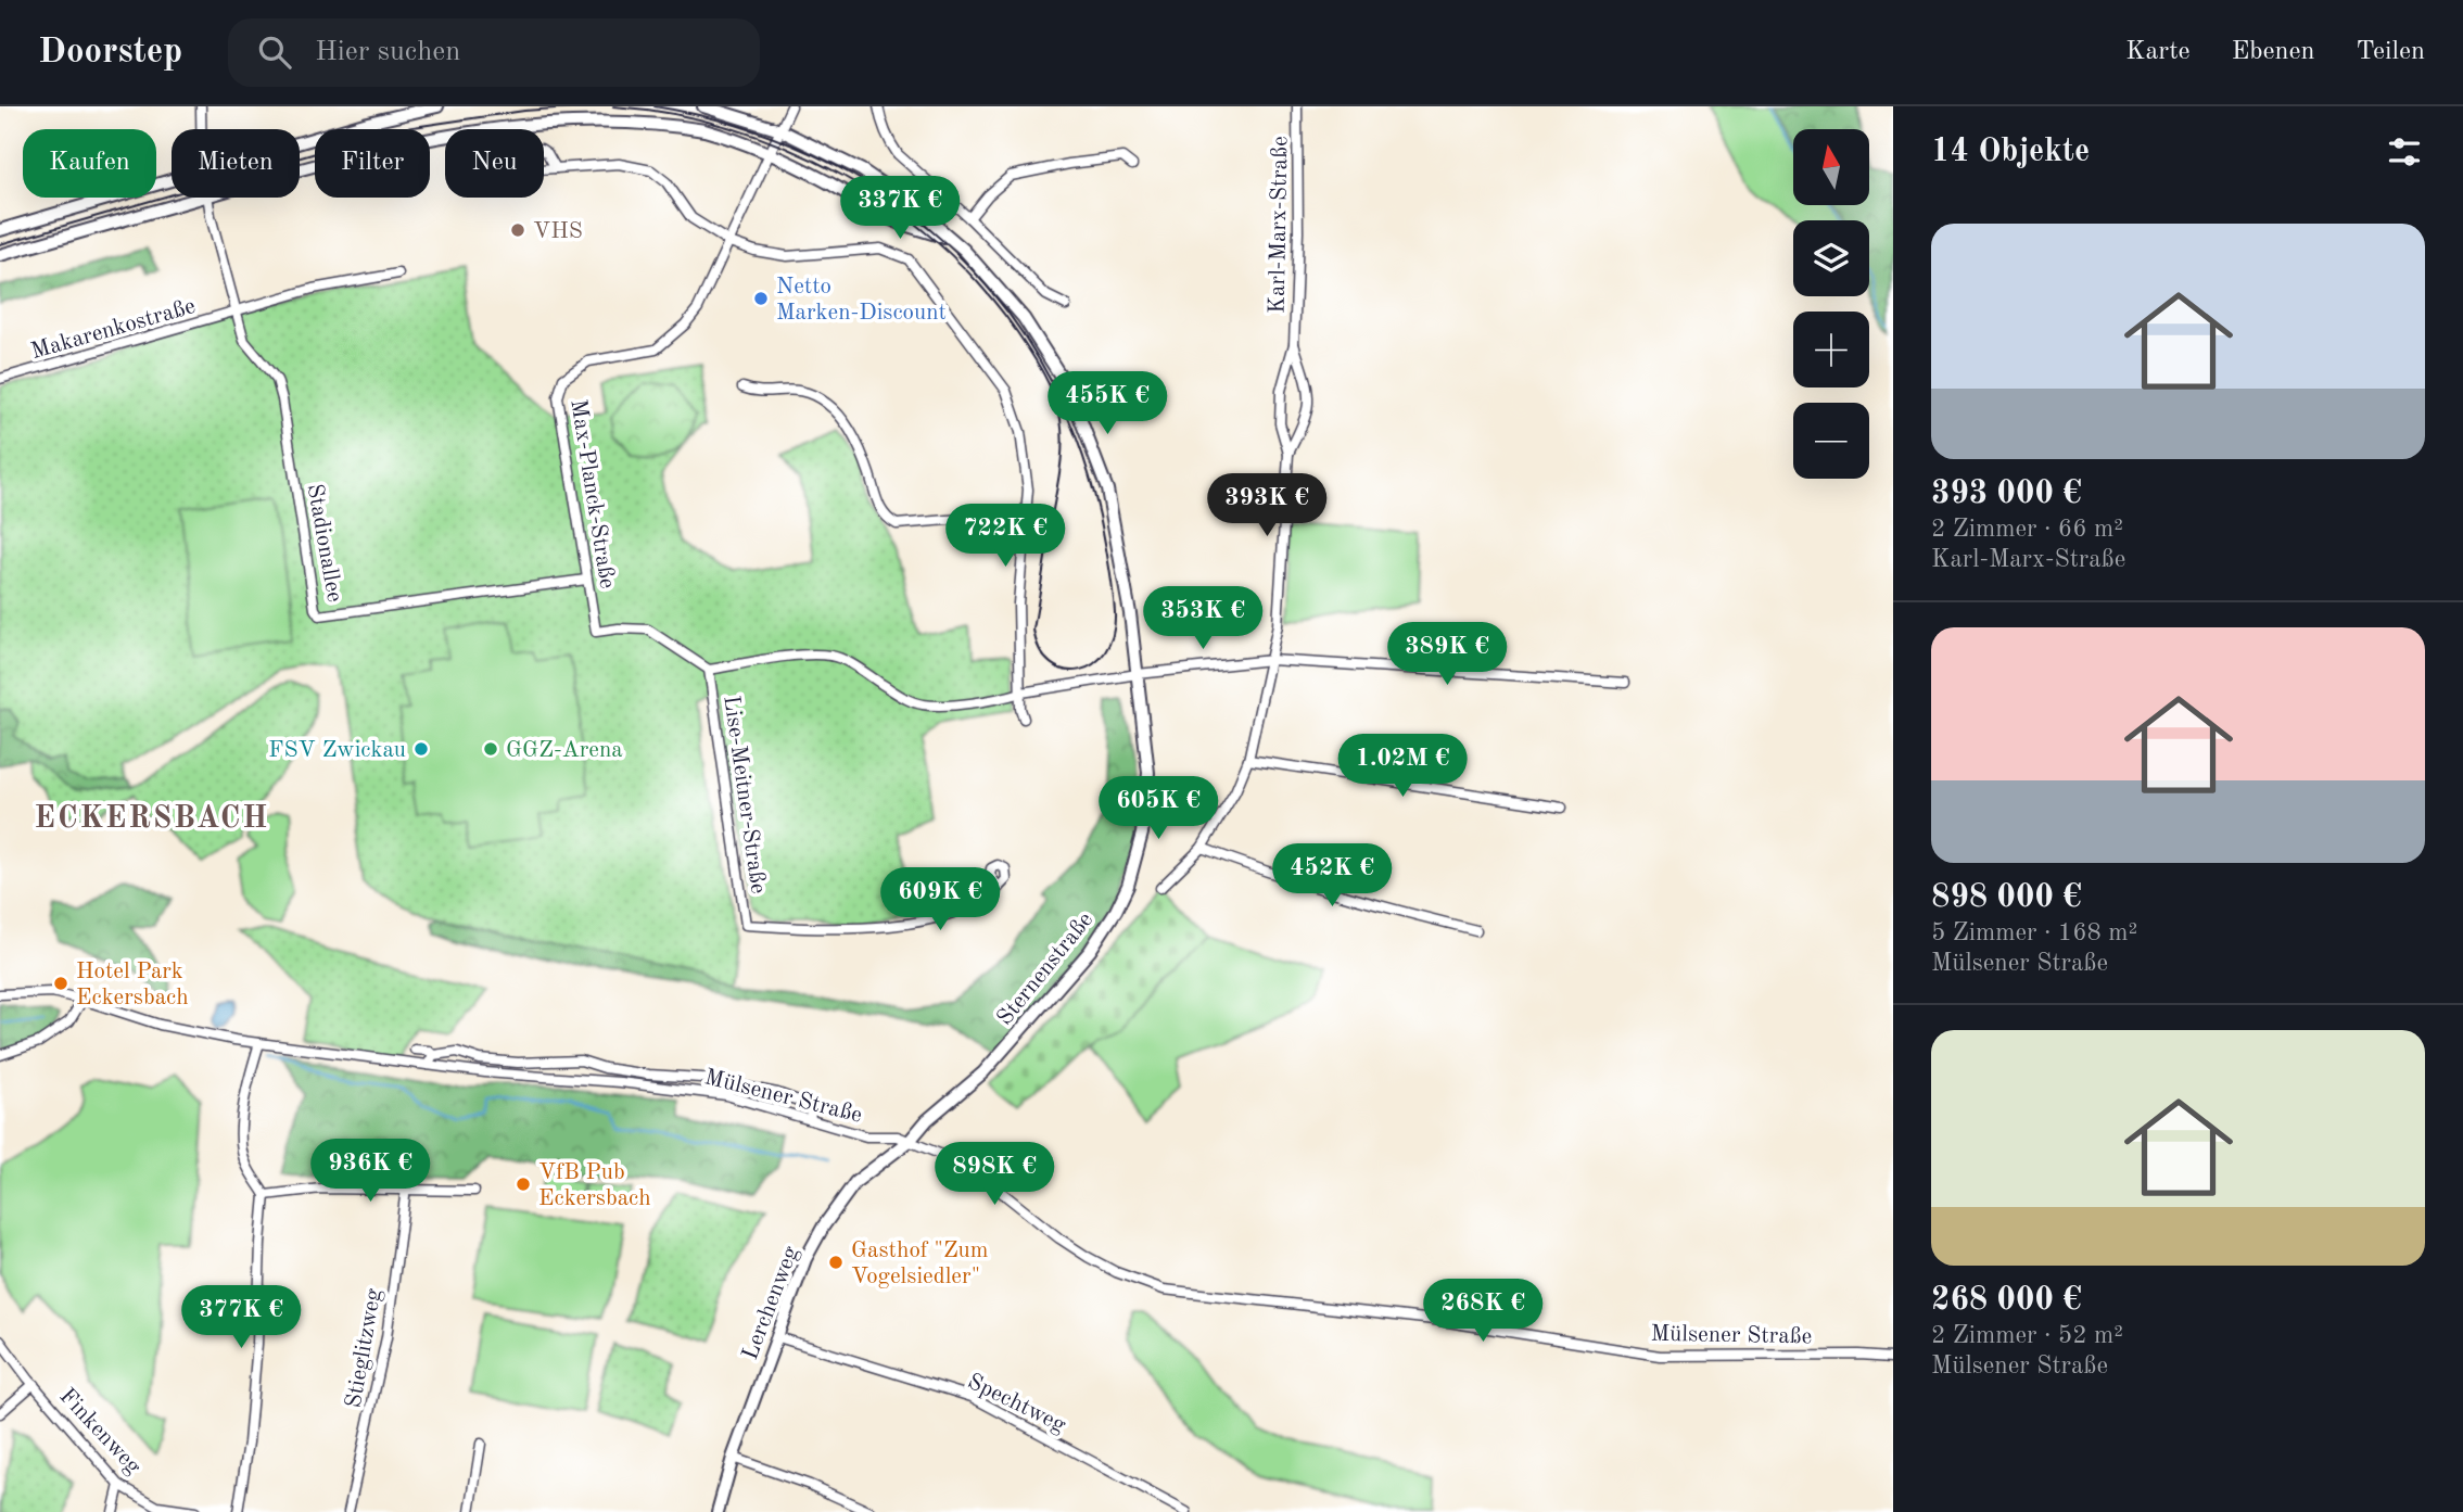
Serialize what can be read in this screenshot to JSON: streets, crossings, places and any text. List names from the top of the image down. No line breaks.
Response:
{"streets":{"street":["Karl-Marx-Straße","Makarenkostraße","Max-Planck-Straße","Stadionallee","Lise-Meitner-Straße","Sternenstraße","Mülsener Straße","Lerchenweg","Stieglitzweg","Spechtweg","Finkenweg"]},"crossings":[["Makarenkostraße","Stadionallee"],["Max-Planck-Straße","Stadionallee"],["Max-Planck-Straße","Lise-Meitner-Straße"],["Max-Planck-Straße","Sternenstraße"],["Sternenstraße","Mülsener Straße"],["Sternenstraße","Lerchenweg"],["Mülsener Straße","Lerchenweg"],["Lerchenweg","Spechtweg"]],"districts":["ECKERSBACH"],"places":["VHS","Netto Marken-Discount","FSV Zwickau","GGZ-Arena","Hotel Park Eckersbach","VfB Pub Eckersbach","Gasthof \"Zum Vogelsiedler\""],"north":"top","page":{"header":"Doorstep","search":"Hier suchen","nav":["Karte","Ebenen","Teilen"],"heading":"14 Objekte","map_buttons":["+","−"],"chip":["Kaufen","Mieten","Filter","Neu"],"price":["337K €","455K €","393K €","722K €","353K €","389K €","1.02M €","605K €","452K €","609K €","936K €","898K €","268K €","377K €"],"list":[{"name":"393 000 €","note":"2 Zimmer · 66 m² · Karl-Marx-Straße"},{"name":"898 000 €","note":"5 Zimmer · 168 m² · Mülsener Straße"},{"name":"268 000 €","note":"2 Zimmer · 52 m² · Mülsener Straße"}]}}
